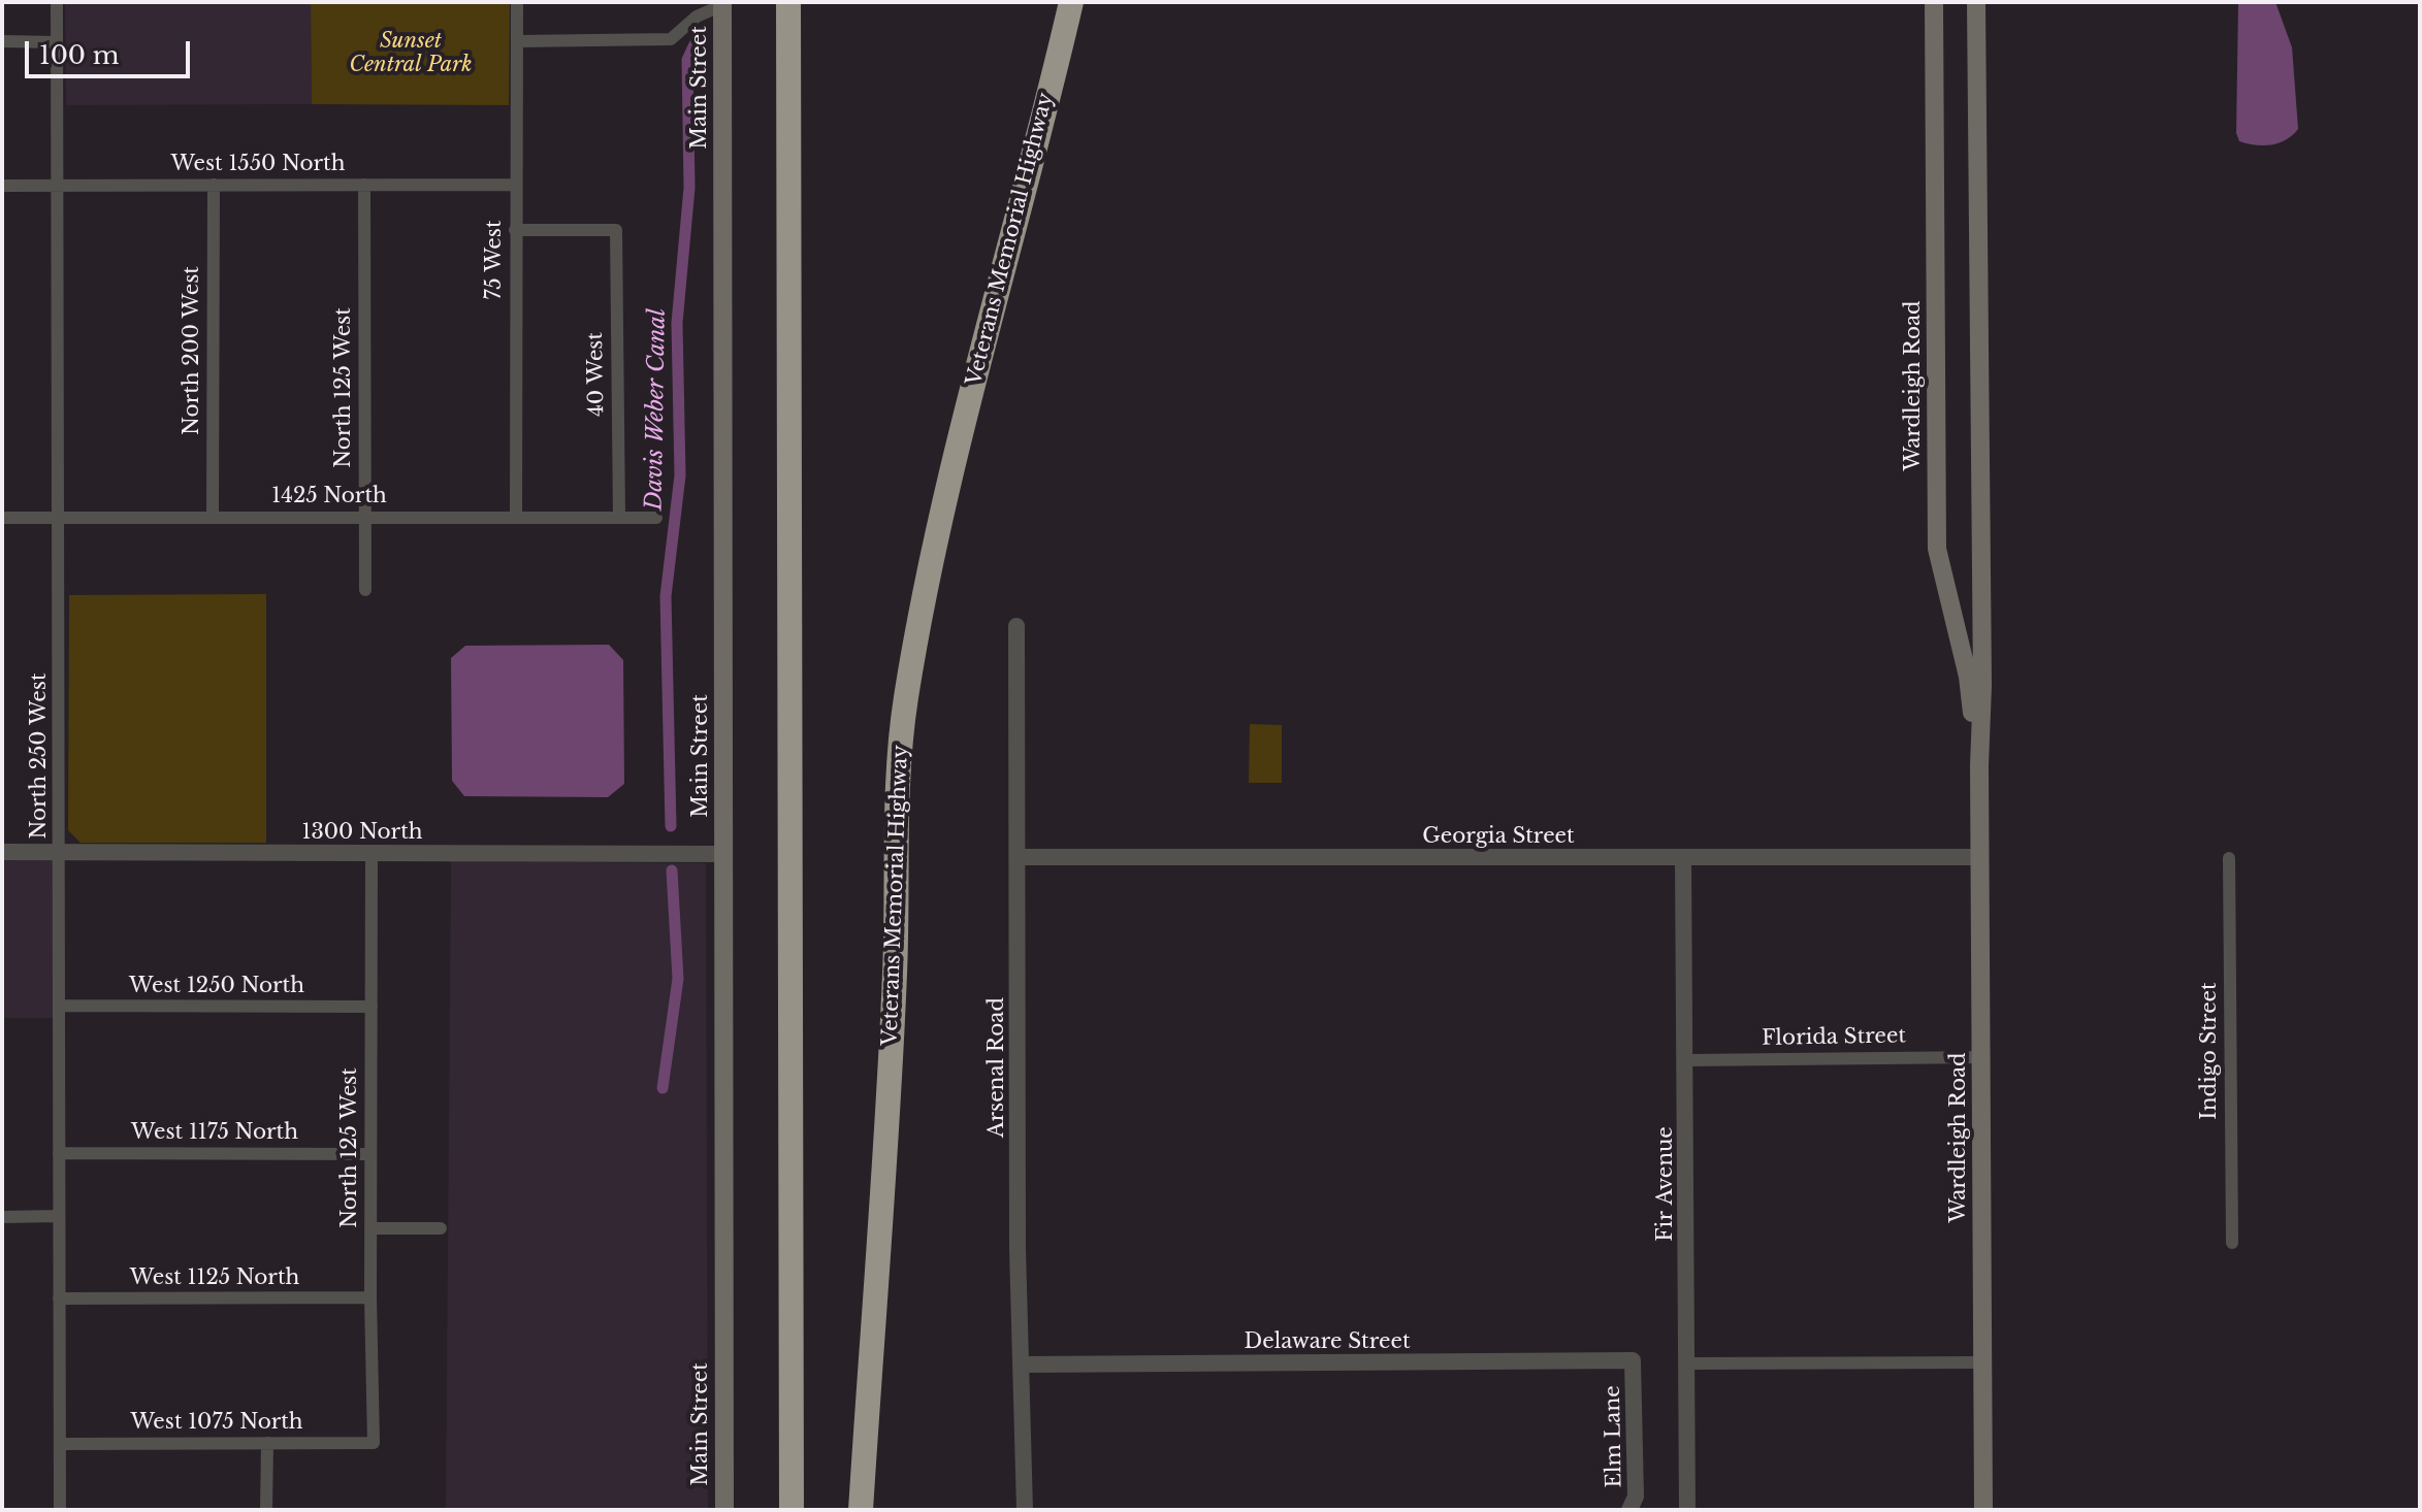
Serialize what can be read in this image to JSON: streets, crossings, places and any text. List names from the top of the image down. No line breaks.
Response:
{"streets":{"highway":["Veterans Memorial Highway"],"main road":["Main Street","Wardleigh Road"],"street":["West 1550 North","75 West","North 200 West","40 West","North 125 West","1425 North","North 250 West","1300 North","Georgia Street","West 1250 North","Florida Street","Indigo Street","Arsenal Road","West 1175 North","Fir Avenue","West 1125 North","Delaware Street","West 1075 North","Elm Lane"]},"crossings":[["Main Street","1300 North"],["West 1550 North","75 West"],["West 1550 North","North 200 West"],["West 1550 North","North 125 West"],["West 1550 North","North 250 West"],["75 West","40 West"],["75 West","1425 North"],["North 200 West","1425 North"],["40 West","1425 North"],["Wardleigh Road","Georgia Street"],["Wardleigh Road","Florida Street"],["North 125 West","1425 North"],["North 125 West","1300 North"],["North 125 West","West 1250 North"],["North 125 West","West 1175 North"],["North 125 West","West 1125 North"],["North 125 West","West 1075 North"],["1425 North","North 250 West"],["North 250 West","1300 North"],["North 250 West","West 1250 North"],["North 250 West","West 1175 North"],["North 250 West","West 1125 North"],["North 250 West","West 1075 North"],["Georgia Street","Arsenal Road"],["Georgia Street","Fir Avenue"],["Florida Street","Fir Avenue"],["Arsenal Road","Delaware Street"],["Delaware Street","Elm Lane"]],"water":["Davis Weber Canal"],"parks":["Sunset Central Park"],"scale_bar":"100 m"}
